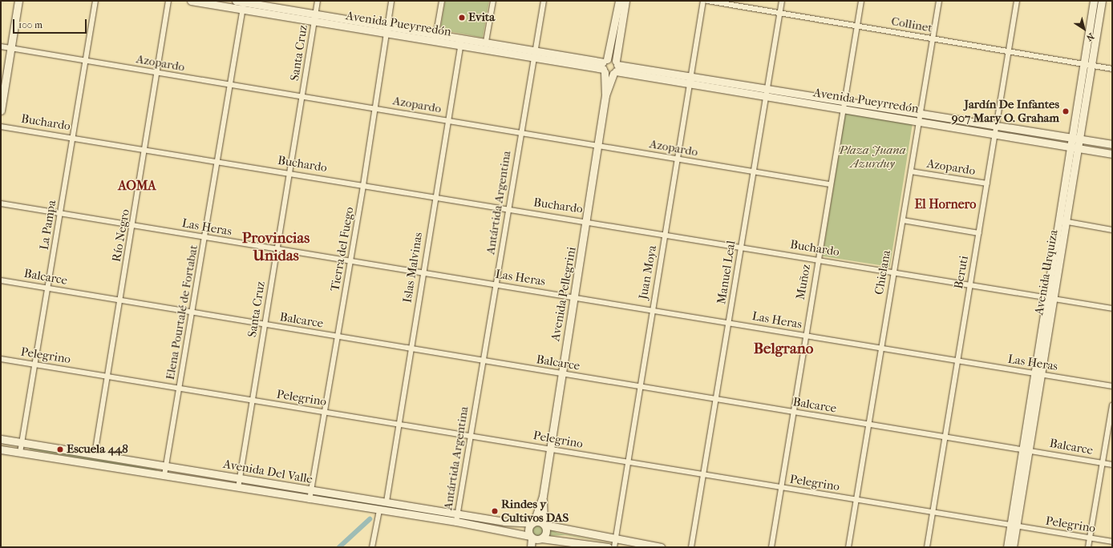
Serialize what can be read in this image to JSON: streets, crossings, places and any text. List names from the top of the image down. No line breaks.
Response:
{"streets":{"main road":["Avenida Pueyrredón","Avenida Urquiza","Avenida Pellegrini","Avenida Del Valle"],"street":["Collinet","Santa Cruz","Azopardo","Buchardo","Antártida Argentina","La Pampa","Las Heras","Río Negro","Tierra del Fuego","Islas Malvinas","Juan Moya","Manuel Leal","Chiclana","Beruti","Balcarce","Muñoz","Elena Pourtalé de Fortabat","Pelegrino"]},"crossings":[["Avenida Pueyrredón","Santa Cruz"],["Avenida Pueyrredón","Antártida Argentina"],["Avenida Pueyrredón","Tierra del Fuego"],["Avenida Pueyrredón","Islas Malvinas"],["Avenida Pueyrredón","Juan Moya"],["Avenida Pueyrredón","Manuel Leal"],["Avenida Pueyrredón","Chiclana"],["Avenida Pueyrredón","Beruti"],["Avenida Pueyrredón","Avenida Urquiza"],["Avenida Pueyrredón","Muñoz"],["Avenida Pueyrredón","Avenida Pellegrini"],["Avenida Pueyrredón","Elena Pourtalé de Fortabat"],["Collinet","Manuel Leal"],["Collinet","Chiclana"],["Collinet","Beruti"],["Collinet","Avenida Urquiza"],["Collinet","Muñoz"],["Santa Cruz","Azopardo"],["Santa Cruz","Buchardo"],["Santa Cruz","Las Heras"],["Santa Cruz","Balcarce"],["Santa Cruz","Pelegrino"],["Santa Cruz","Avenida Del Valle"],["Azopardo","Antártida Argentina"],["Azopardo","La Pampa"],["Azopardo","Río Negro"],["Azopardo","Tierra del Fuego"],["Azopardo","Islas Malvinas"],["Azopardo","Juan Moya"],["Azopardo","Manuel Leal"],["Azopardo","Chiclana"],["Azopardo","Beruti"],["Azopardo","Muñoz"],["Azopardo","Avenida Pellegrini"],["Azopardo","Elena Pourtalé de Fortabat"],["Buchardo","Antártida Argentina"],["Buchardo","La Pampa"],["Buchardo","Río Negro"],["Buchardo","Tierra del Fuego"],["Buchardo","Islas Malvinas"],["Buchardo","Juan Moya"],["Buchardo","Manuel Leal"],["Buchardo","Chiclana"],["Buchardo","Beruti"],["Buchardo","Avenida Urquiza"],["Buchardo","Muñoz"],["Buchardo","Avenida Pellegrini"],["Buchardo","Elena Pourtalé de Fortabat"],["Antártida Argentina","Las Heras"],["Antártida Argentina","Balcarce"],["Antártida Argentina","Pelegrino"],["Antártida Argentina","Avenida Del Valle"],["La Pampa","Las Heras"],["La Pampa","Balcarce"],["La Pampa","Pelegrino"],["La Pampa","Avenida Del Valle"],["Las Heras","Río Negro"],["Las Heras","Tierra del Fuego"],["Las Heras","Islas Malvinas"],["Las Heras","Juan Moya"],["Las Heras","Manuel Leal"],["Las Heras","Chiclana"],["Las Heras","Beruti"],["Las Heras","Avenida Urquiza"],["Las Heras","Muñoz"],["Las Heras","Avenida Pellegrini"],["Las Heras","Elena Pourtalé de Fortabat"],["Río Negro","Balcarce"],["Río Negro","Pelegrino"],["Río Negro","Avenida Del Valle"],["Tierra del Fuego","Balcarce"],["Tierra del Fuego","Pelegrino"],["Tierra del Fuego","Avenida Del Valle"],["Islas Malvinas","Balcarce"],["Islas Malvinas","Pelegrino"],["Islas Malvinas","Avenida Del Valle"],["Juan Moya","Balcarce"],["Juan Moya","Pelegrino"],["Manuel Leal","Balcarce"],["Manuel Leal","Pelegrino"],["Chiclana","Balcarce"],["Chiclana","Pelegrino"],["Beruti","Balcarce"],["Beruti","Pelegrino"],["Avenida Urquiza","Balcarce"],["Avenida Urquiza","Pelegrino"],["Balcarce","Muñoz"],["Balcarce","Avenida Pellegrini"],["Balcarce","Elena Pourtalé de Fortabat"],["Muñoz","Pelegrino"],["Avenida Pellegrini","Pelegrino"],["Avenida Pellegrini","Avenida Del Valle"],["Elena Pourtalé de Fortabat","Pelegrino"],["Elena Pourtalé de Fortabat","Avenida Del Valle"]],"districts":["AOMA","El Hornero","Provincias Unidas","Belgrano"],"parks":["Plaza Juana Azurduy"],"places":["Evita","Jardín De Infantes 907 Mary O. Graham","Escuela 448","Rindes y Cultivos DAS"],"scale_bar":"100 m","north":"bottom right"}
